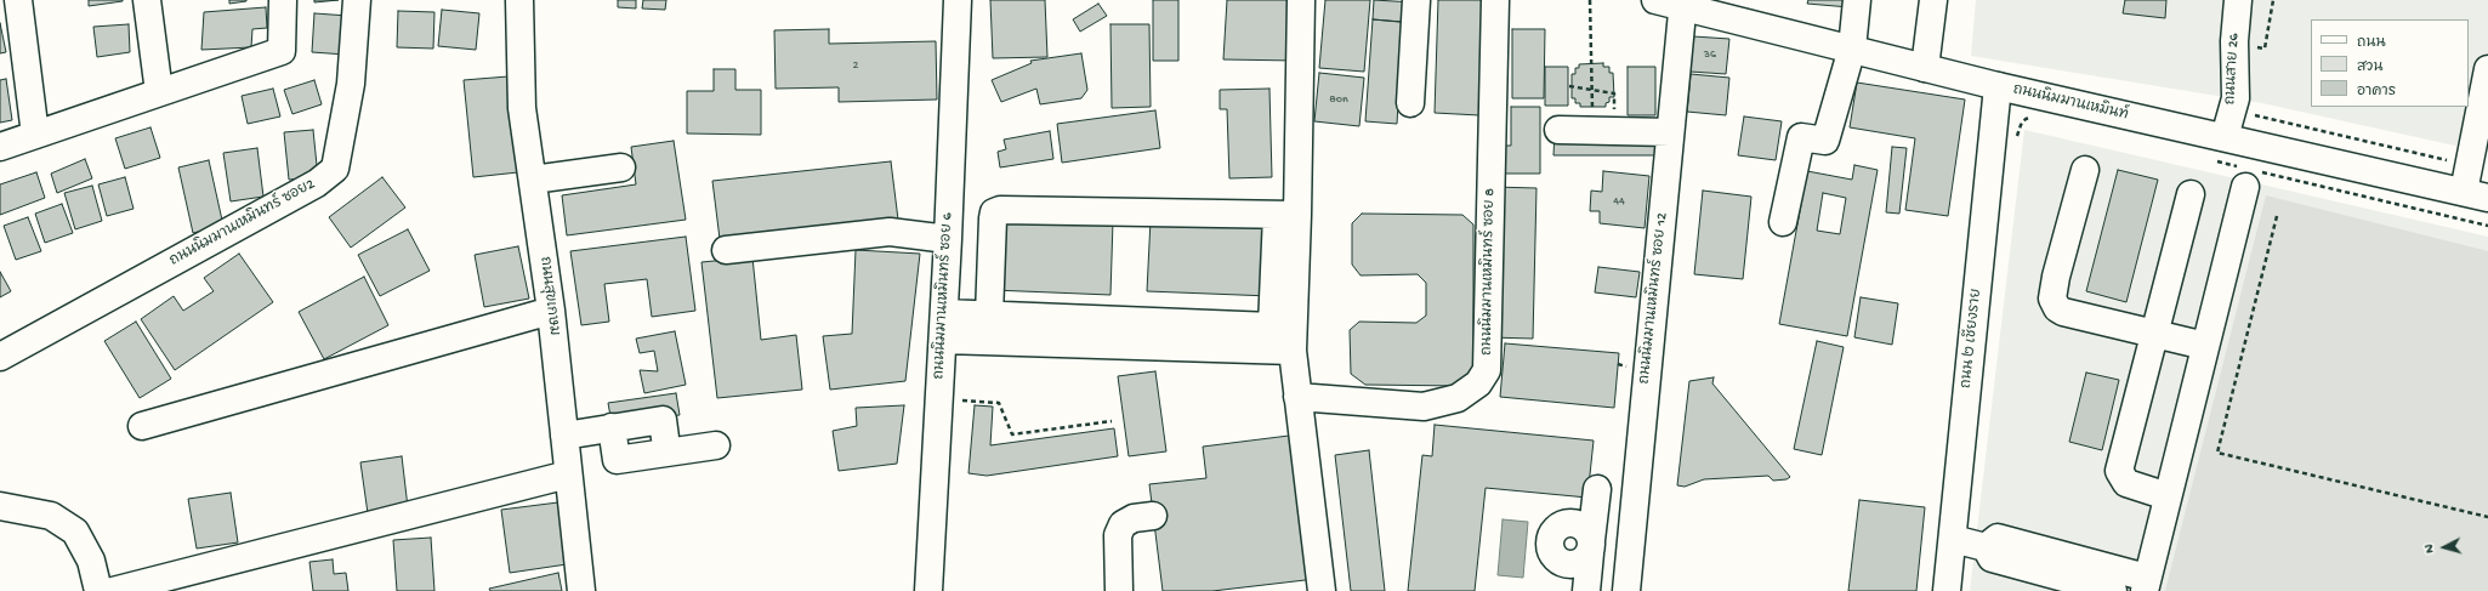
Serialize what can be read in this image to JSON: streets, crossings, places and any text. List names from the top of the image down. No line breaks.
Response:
{"streets":{"street":["ถนนสาย 26","ถนนนิมมานเหมินท์","ถนนนิมมานเหมินทร์ ซอย2","ถนนนิมมานเหมินทร์ ซอย 8","ถนนสุขเกษม","ถนนนิมมานเหมินทร์ ซอย 6","ถนนนิมมานเหมินทร์ ซอย 12","ถนน ๒ เชียงราย"]},"crossings":[["ถนนสาย 26","ถนนนิมมานเหมินท์"],["ถนนนิมมานเหมินท์","ถนนนิมมานเหมินทร์ ซอย 12"],["ถนนนิมมานเหมินท์","ถนน ๒ เชียงราย"]],"house_numbers":["36","2","8on","44"],"legend":["ถนน","สวน","อาคาร"],"north":"left"}
